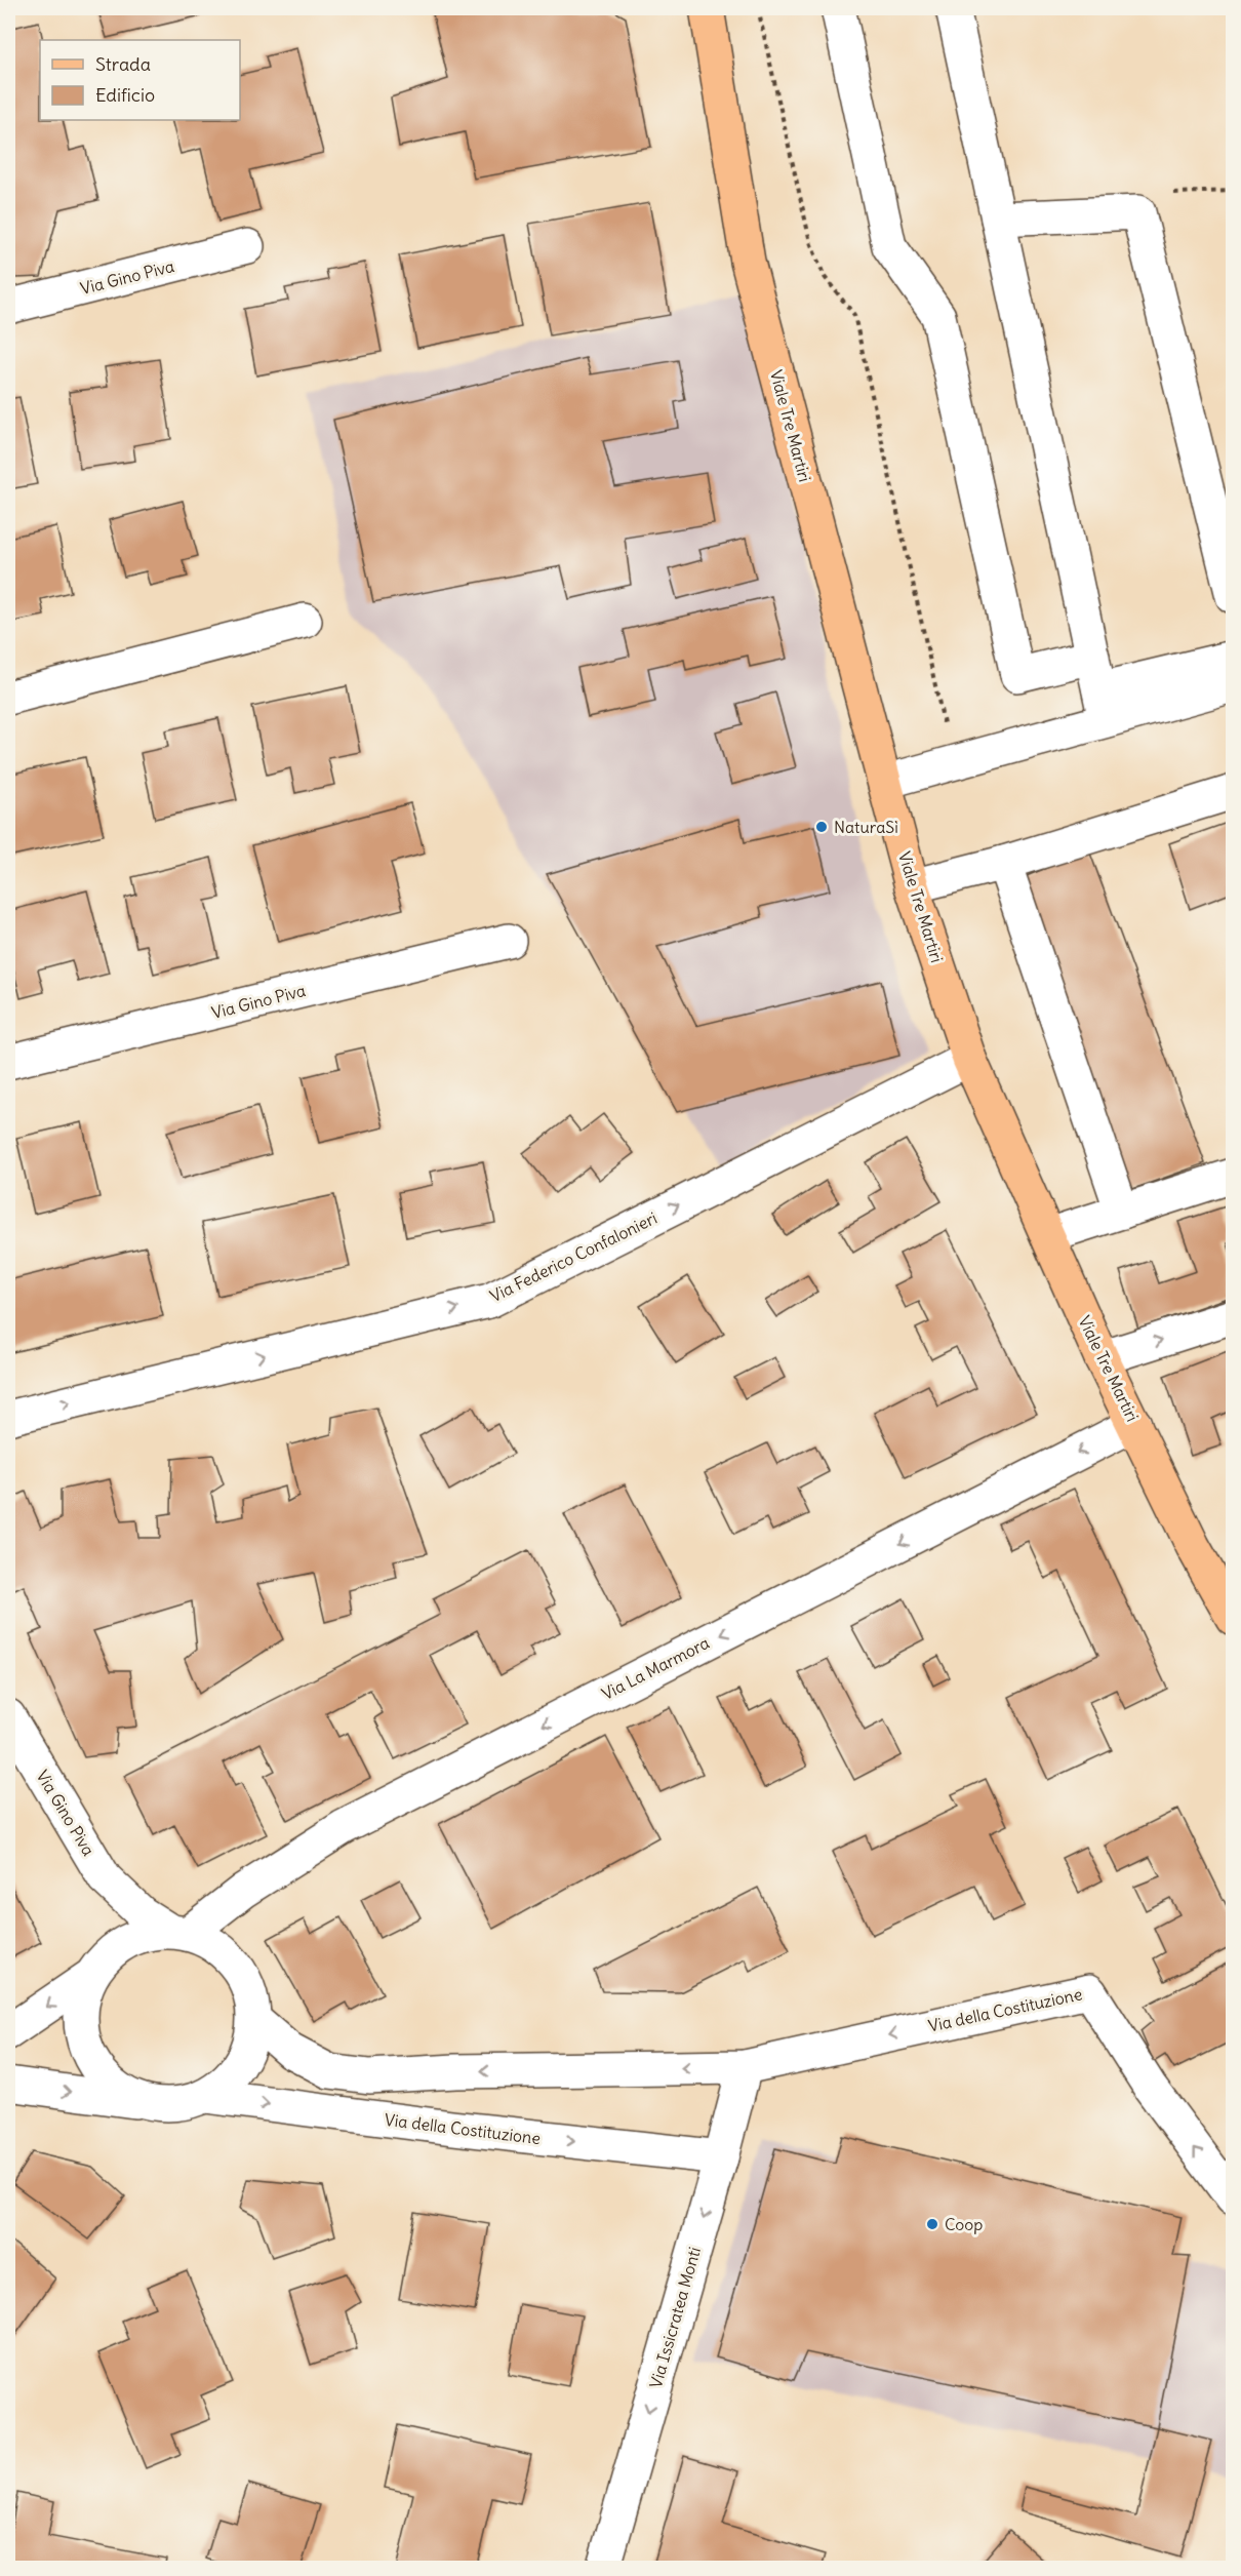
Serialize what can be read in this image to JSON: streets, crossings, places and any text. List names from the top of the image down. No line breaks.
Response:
{"streets":{"main road":["Viale Tre Martiri"],"street":["Via Gino Piva","Via Federico Confalonieri","Via La Marmora","Via della Costituzione","Via Issicratea Monti"]},"crossings":[["Viale Tre Martiri","Via Federico Confalonieri"],["Viale Tre Martiri","Via La Marmora"],["Via La Marmora","Via della Costituzione"],["Via della Costituzione","Via Issicratea Monti"]],"one_way":["Via Federico Confalonieri","Via La Marmora","Via Issicratea Monti"],"places":["NaturaSì","Coop"],"legend":["Strada","Edificio"]}
